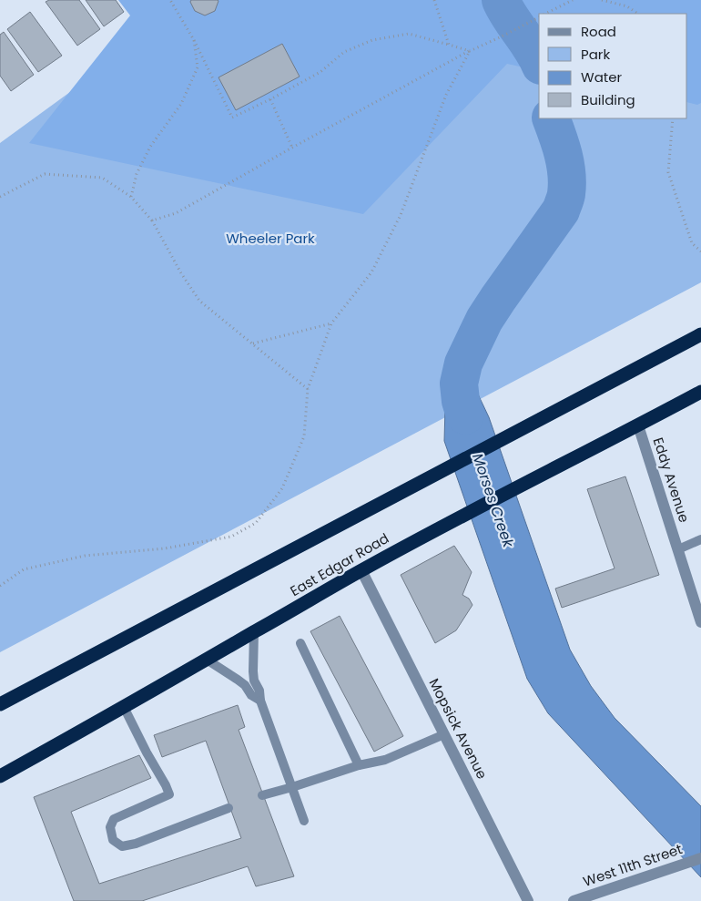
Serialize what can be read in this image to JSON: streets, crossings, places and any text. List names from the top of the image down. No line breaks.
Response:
{"streets":{"highway":["East Edgar Road"],"street":["Eddy Avenue","Mopsick Avenue","West 11th Street"]},"crossings":[["Eddy Avenue","East Edgar Road"],["East Edgar Road","Mopsick Avenue"]],"water":["Morses Creek"],"parks":["Wheeler Park"],"legend":["Road","Park","Water","Building"]}
